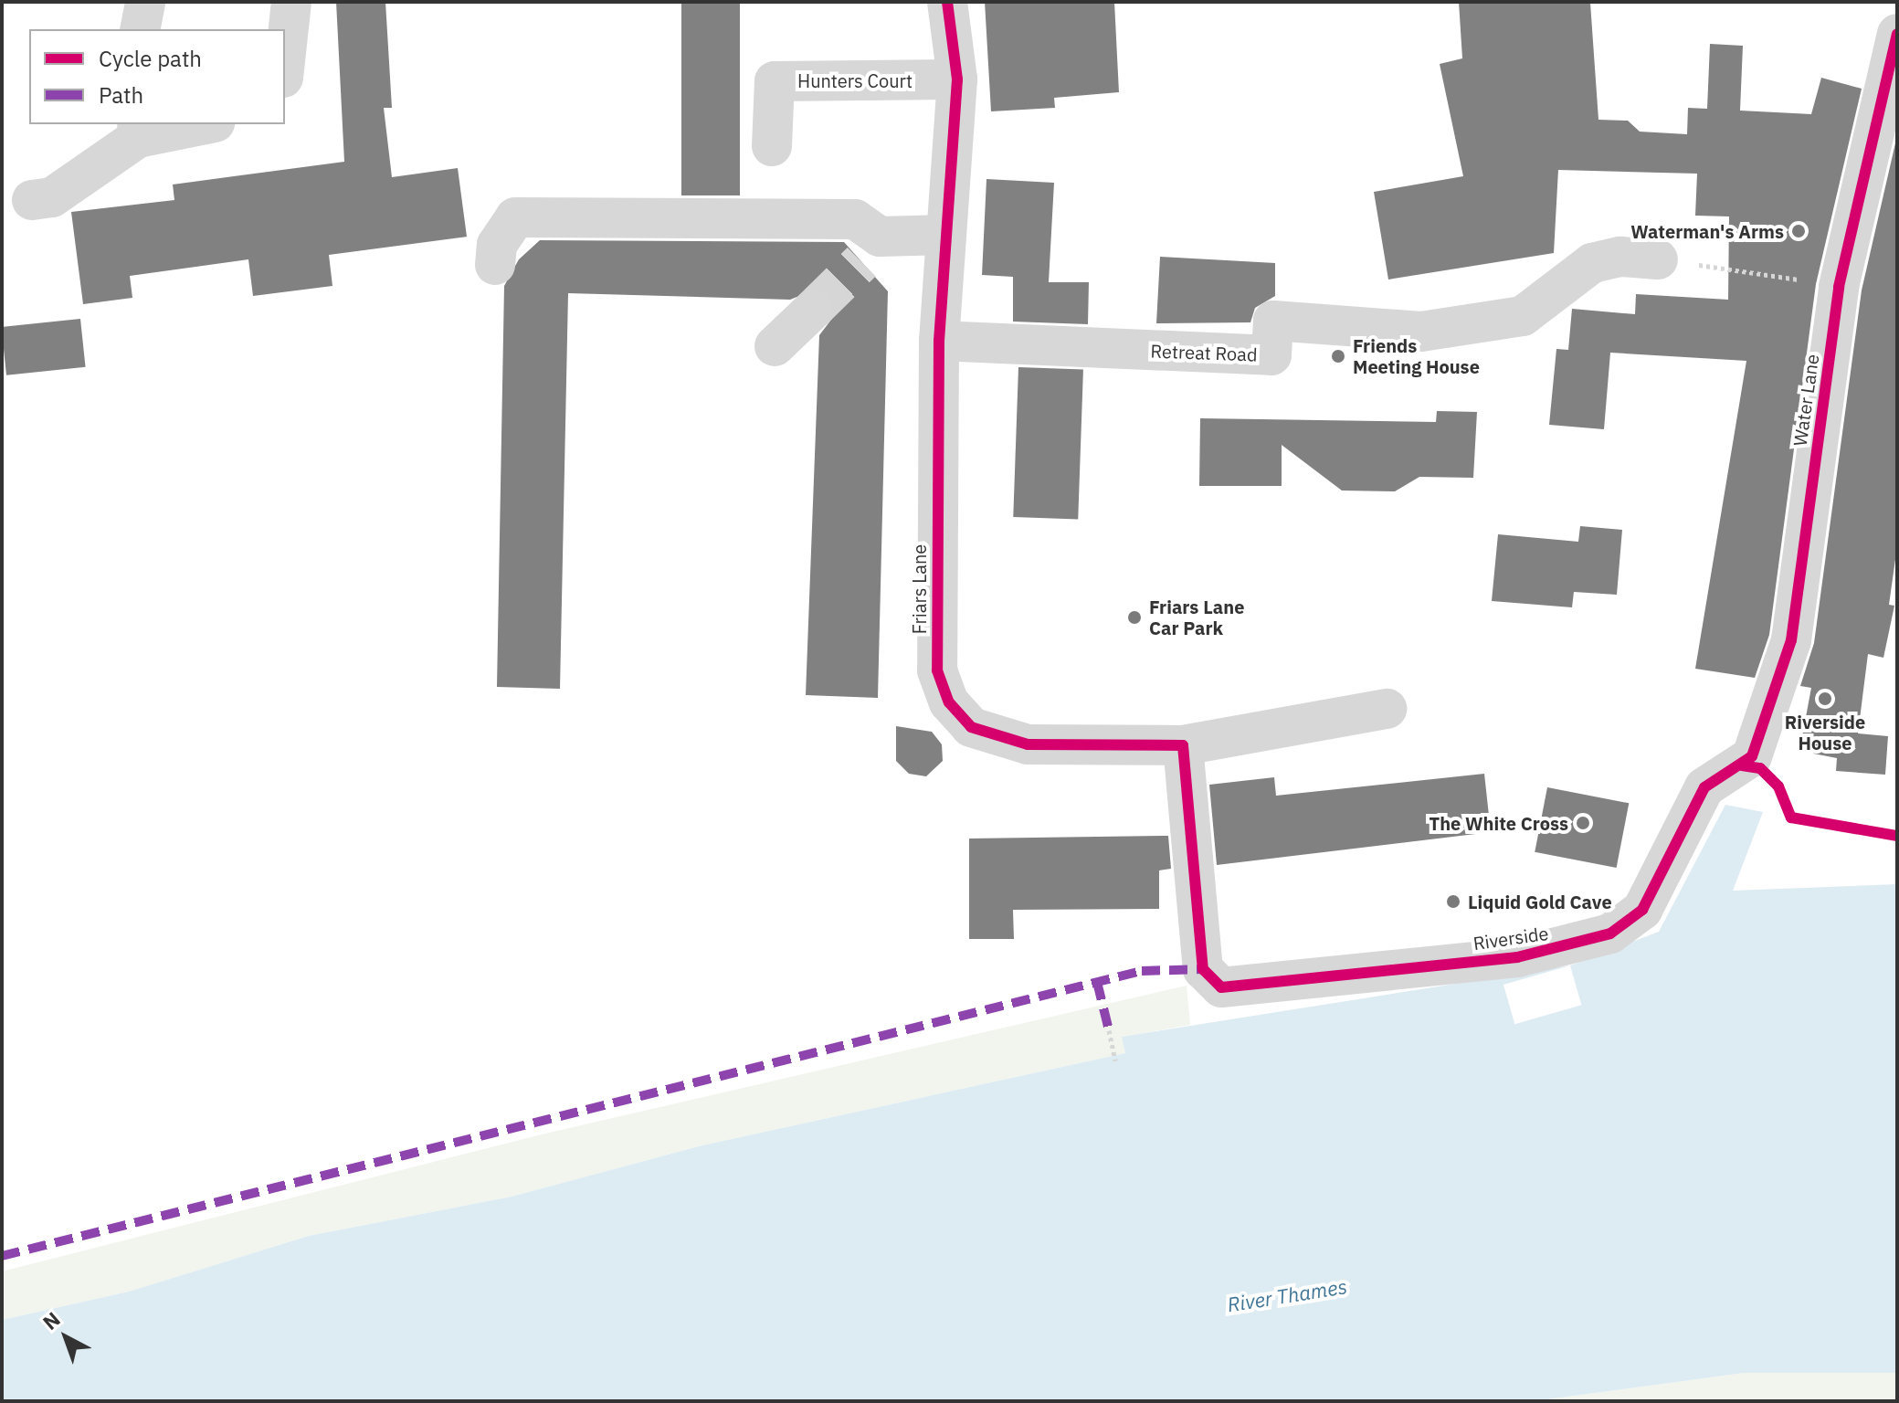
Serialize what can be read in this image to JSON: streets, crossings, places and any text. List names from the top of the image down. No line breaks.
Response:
{"streets":{"street":["Hunters Court","Retreat Road","Water Lane","Friars Lane","Riverside"]},"crossings":[["Hunters Court","Friars Lane"],["Retreat Road","Friars Lane"],["Water Lane","Riverside"],["Friars Lane","Riverside"]],"water":["River Thames"],"places":["Waterman's Arms","Friends Meeting House","Friars Lane Car Park","Riverside House","The White Cross","Liquid Gold Cave"],"legend":["Cycle path","Path"],"north":"top left"}
